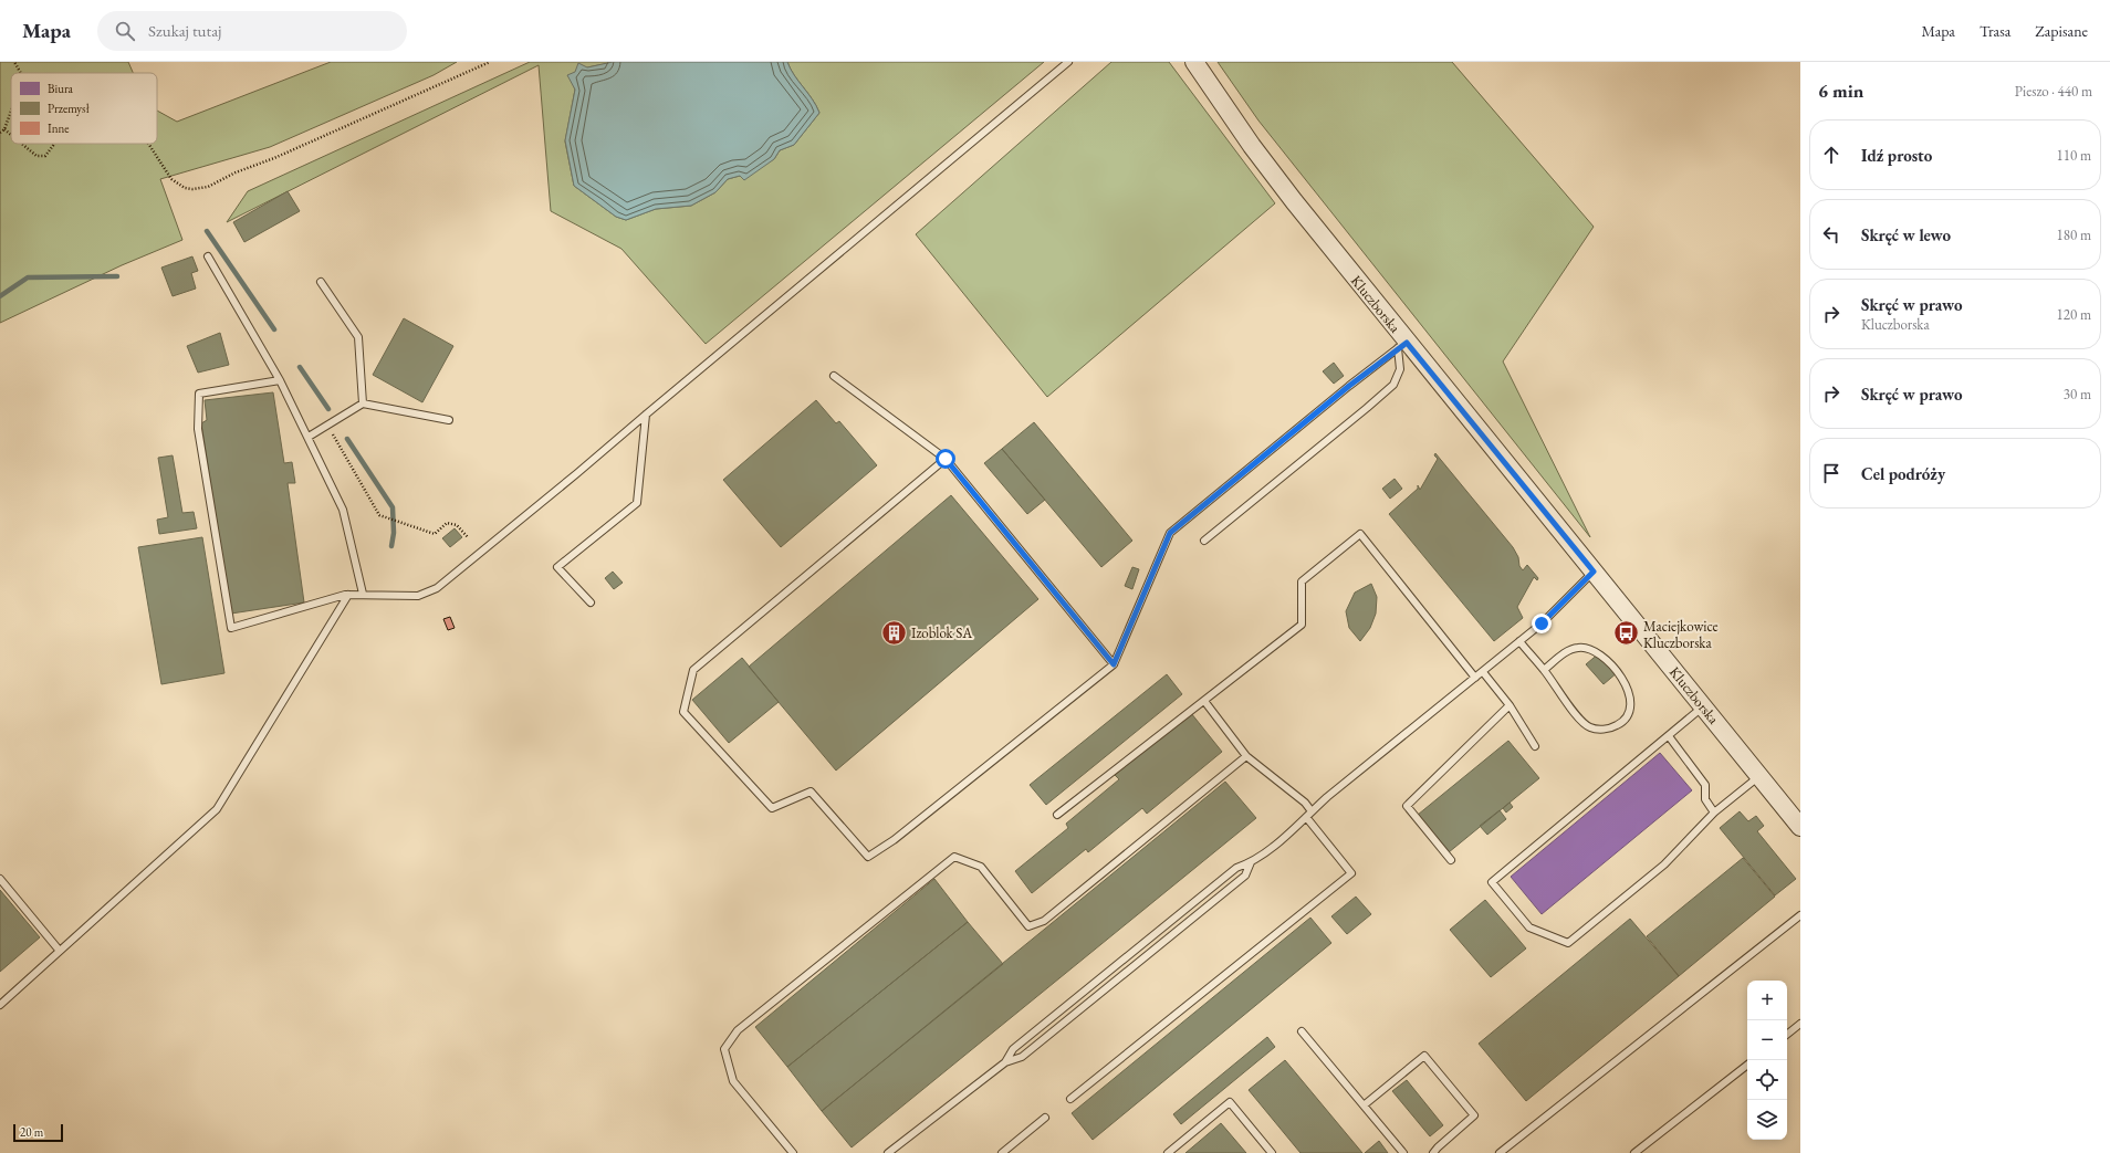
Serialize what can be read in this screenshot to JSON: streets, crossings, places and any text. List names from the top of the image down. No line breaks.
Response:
{"streets":{"street":["Kluczborska"]},"places":{"building":["Izoblok SA"],"bus stop":["Maciejkowice Kluczborska"]},"legend":["Biura","Przemysł","Inne"],"scale_bar":"20 m","page":{"header":"Mapa","search":"Szukaj tutaj","nav":["Mapa","Trasa","Zapisane"],"heading":["6 min","Pieszo · 440 m"],"list":[["Idź prosto","110 m"],["Skręć w lewo","180 m"],["Skręć w prawo","Kluczborska","120 m"],["Skręć w prawo","30 m"],"Cel podróży"],"map_buttons":["+","−"],"scale":"20 m"}}
